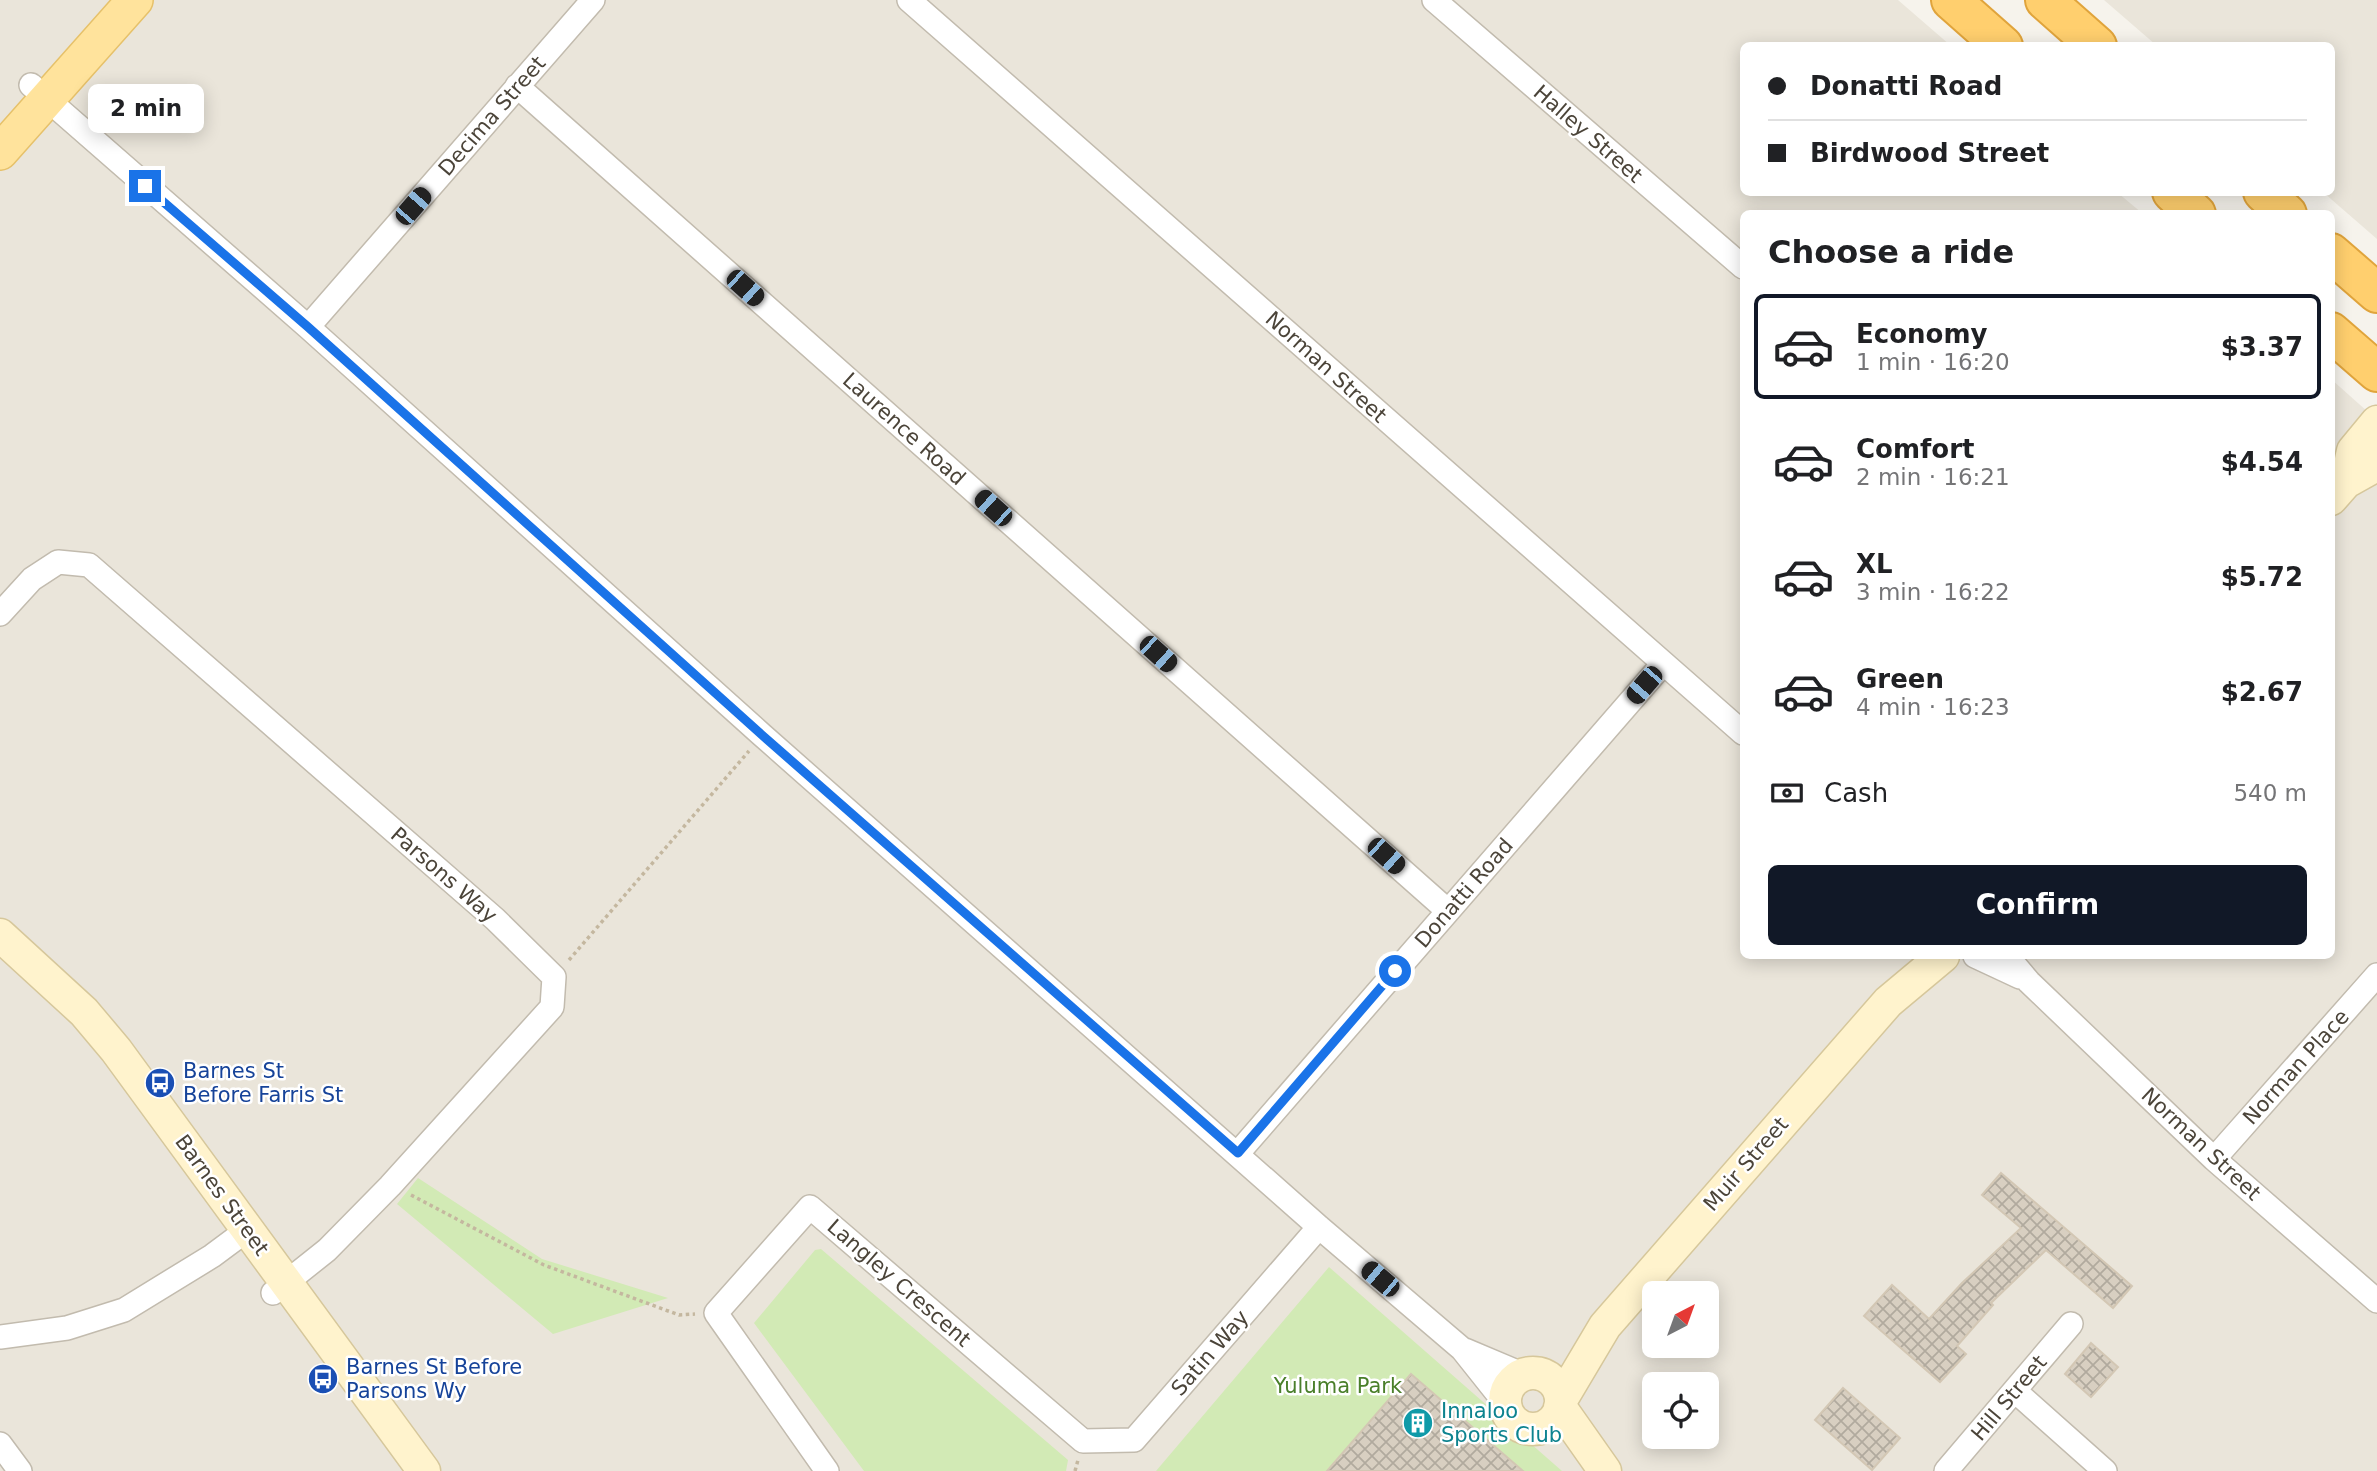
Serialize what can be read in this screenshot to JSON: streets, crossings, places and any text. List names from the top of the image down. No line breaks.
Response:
{"streets":{"main road":["Muir Street","Barnes Street"],"street":["Decima Street","Halley Street","Norman Street","Laurence Road","Parsons Way","Donatti Road","Norman Place","Langley Crescent","Satin Way","Hill Street"]},"crossings":[["Decima Street","Laurence Road"],["Norman Street","Donatti Road"],["Norman Street","Norman Place"],["Laurence Road","Donatti Road"],["Langley Crescent","Satin Way"]],"parks":["Yuluma Park"],"places":{"bus stop":["Barnes St Before Farris St","Barnes St Before Parsons Wy"],"building":["Innaloo Sports Club"]},"north":"top right","page":{"banner":["Donatti Road","Birdwood Street"],"bubble":"2 min","heading":"Choose a ride","list":[{"name":"Economy","note":"1 min · 16:20","value":"$3.37"},{"name":"Comfort","note":"2 min · 16:21","value":"$4.54"},{"name":"XL","note":"3 min · 16:22","value":"$5.72"},{"name":"Green","note":"4 min · 16:23","value":"$2.67"}],"pay":["Cash","540 m"],"buttons":"Confirm"}}
